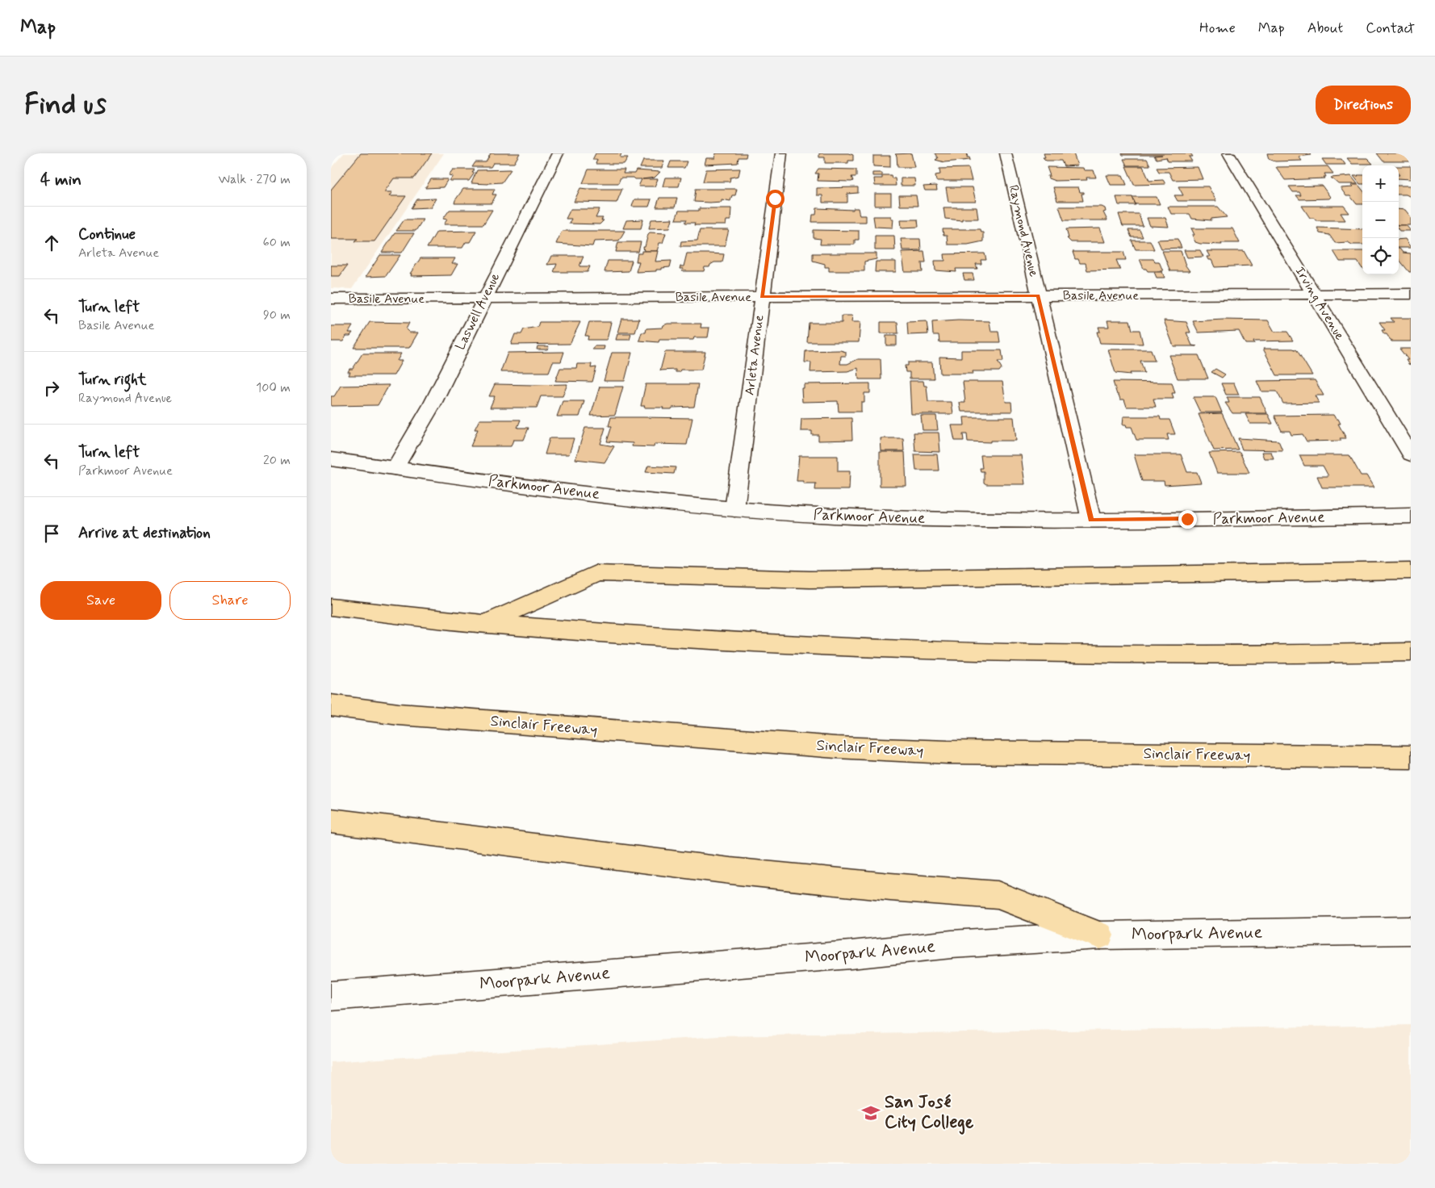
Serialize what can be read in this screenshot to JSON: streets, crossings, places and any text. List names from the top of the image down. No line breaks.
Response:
{"streets":{"highway":["Sinclair Freeway"],"street":["Raymond Avenue","Basile Avenue","Irving Avenue","Laswell Avenue","Arleta Avenue","Parkmoor Avenue","Moorpark Avenue"]},"crossings":[["Raymond Avenue","Basile Avenue"],["Raymond Avenue","Parkmoor Avenue"],["Basile Avenue","Irving Avenue"],["Basile Avenue","Laswell Avenue"],["Basile Avenue","Arleta Avenue"],["Laswell Avenue","Parkmoor Avenue"],["Arleta Avenue","Parkmoor Avenue"]],"places":{"school or university":["San José City College"]},"page":{"header":"Map","nav":["Home","Map","About","Contact"],"buttons":["Directions",["Save","Share"]],"title":"Find us","heading":["4 min","Walk · 270 m"],"map_buttons":["+","−"],"list":[["Continue","Arleta Avenue","60 m"],["Turn left","Basile Avenue","90 m"],["Turn right","Raymond Avenue","100 m"],["Turn left","Parkmoor Avenue","20 m"],"Arrive at destination"]}}
